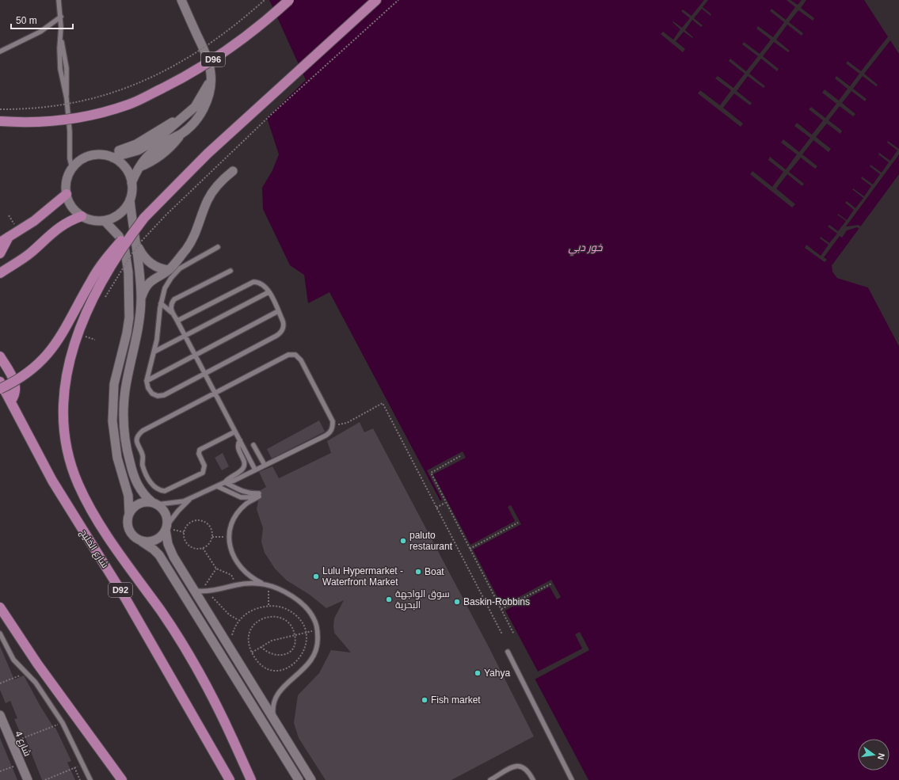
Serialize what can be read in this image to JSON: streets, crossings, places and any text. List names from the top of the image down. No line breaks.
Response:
{"streets":{"main road":["D96","شارع الخليج","D92"],"street":["شارع 4"]},"water":["خور دبي"],"places":["paluto restaurant","Boat","Lulu Hypermarket - Waterfront Market","سوق الواجهة البحرية","Baskin-Robbins","Yahya","Fish market"],"scale_bar":"50 m","north":"right"}
